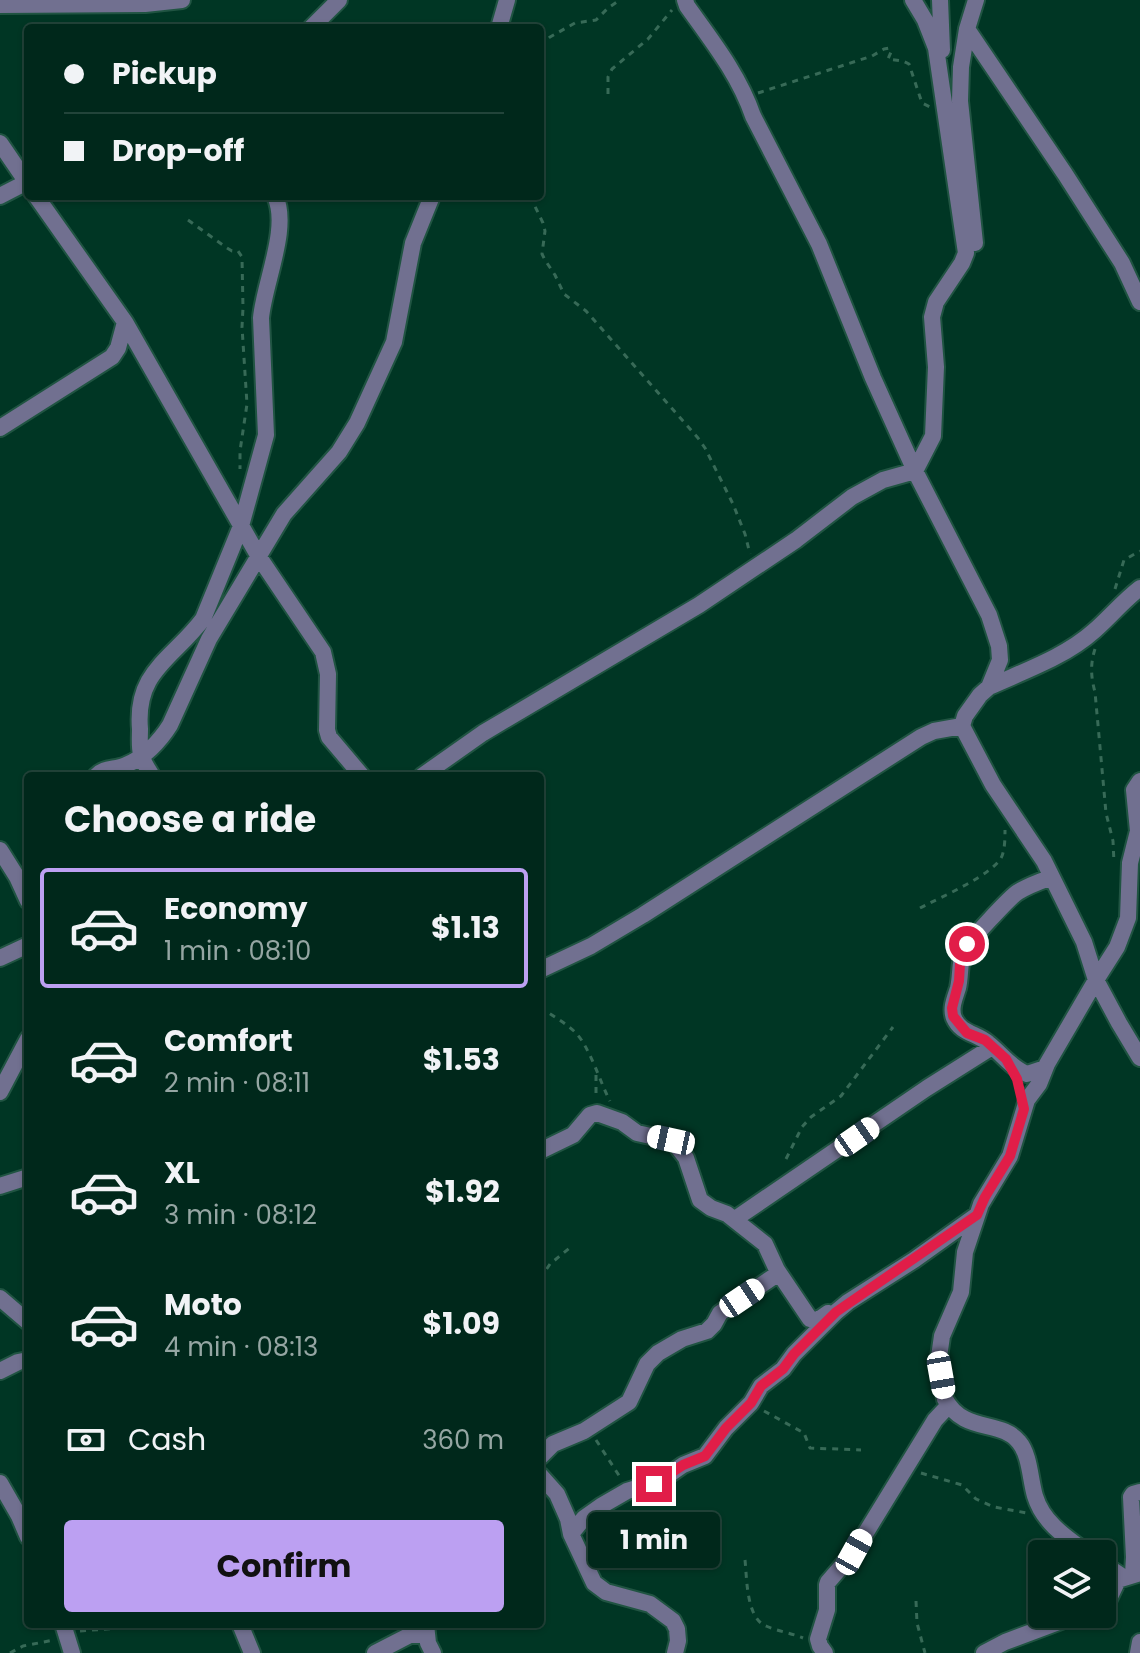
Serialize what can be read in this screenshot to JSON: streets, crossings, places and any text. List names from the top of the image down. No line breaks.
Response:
{"page":{"banner":["Pickup","Drop-off"],"heading":"Choose a ride","list":[{"name":"Economy","note":"1 min · 08:10","value":"$1.13"},{"name":"Comfort","note":"2 min · 08:11","value":"$1.53"},{"name":"XL","note":"3 min · 08:12","value":"$1.92"},{"name":"Moto","note":"4 min · 08:13","value":"$1.09"}],"pay":["Cash","360 m"],"buttons":"Confirm","bubble":"1 min"}}
